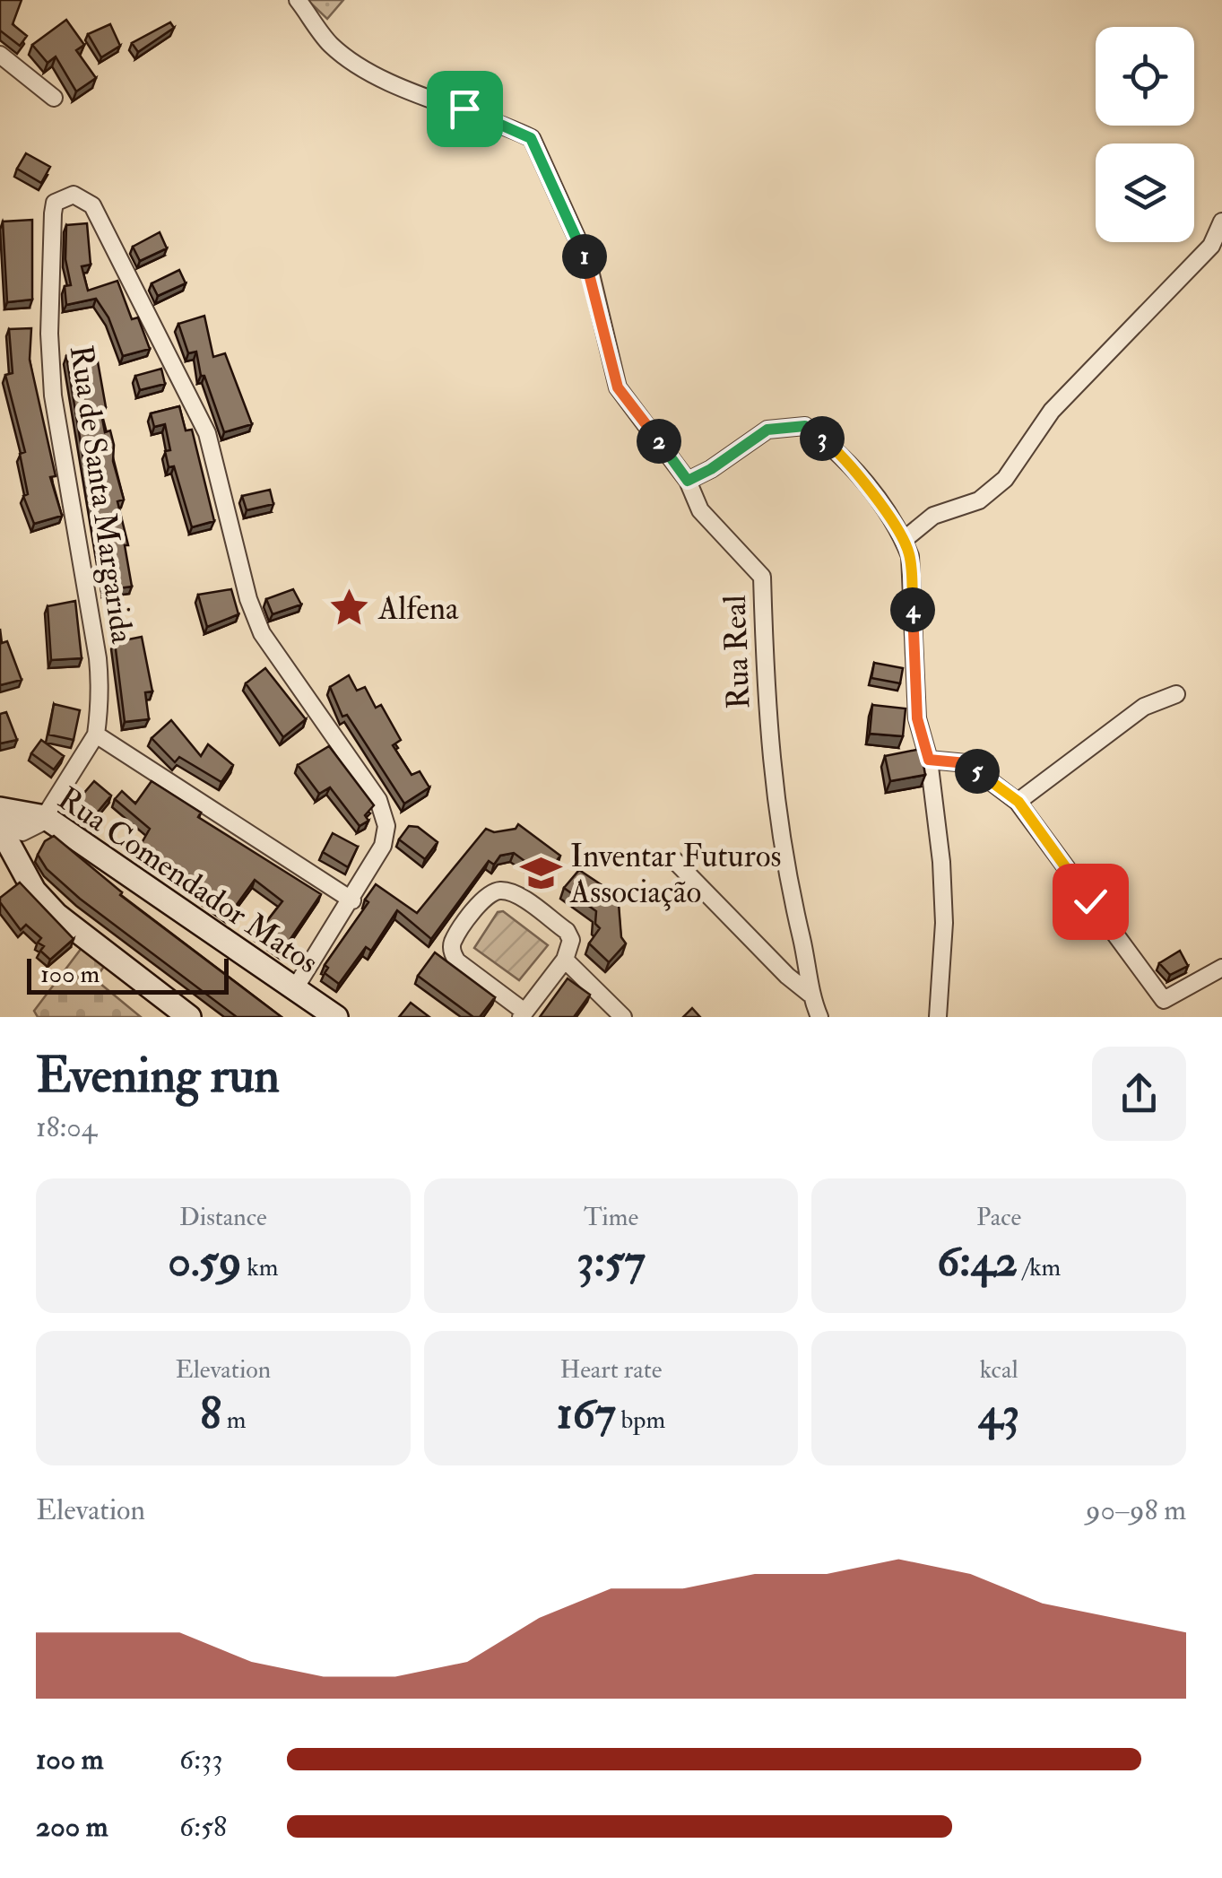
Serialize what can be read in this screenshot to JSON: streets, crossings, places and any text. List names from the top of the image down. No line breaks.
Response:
{"streets":{"street":["Rua de Santa Margarida","Rua Real","Rua Comendador Matos"]},"crossings":[["Rua de Santa Margarida","Rua Comendador Matos"]],"places":{"place":["Alfena"],"school or university":["Inventar Futuros Associação"]},"scale_bar":"100 m","page":{"pins":["1","3","2","4","5"],"scale":"100 m","heading":["Evening run","18:04"],"stats":[["Distance","0.59 km"],["Time","3:57"],["Pace","6:42 /km"],["Elevation","8 m"],["Heart rate","167 bpm"],["kcal","43"]],"chart":["Elevation","90–98 m"],"list":[{"name":"100 m","note":"6:33"},{"name":"200 m","note":"6:58"}]}}
